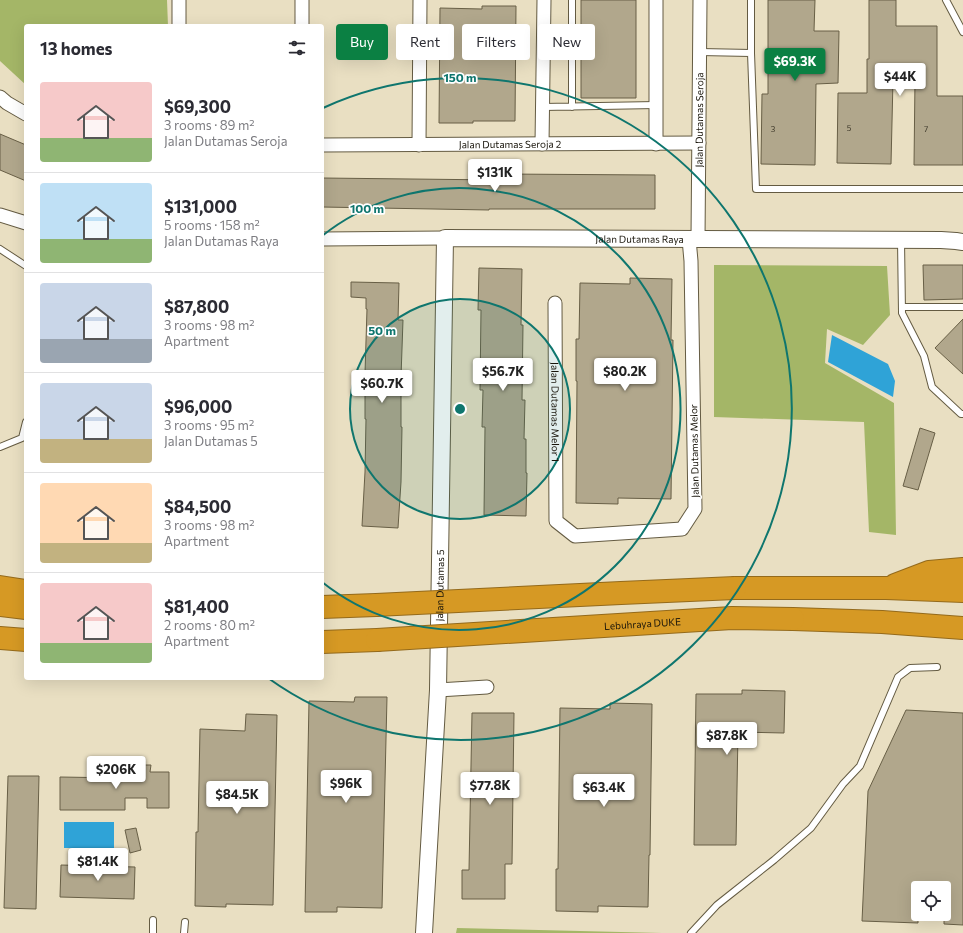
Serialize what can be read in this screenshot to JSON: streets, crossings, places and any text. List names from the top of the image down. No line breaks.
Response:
{"streets":{"highway":["Lebuhraya DUKE"],"street":["Jalan Dutamas Seroja","Jalan Dutamas Seroja 2","Jalan Dutamas Raya","Jalan Dutamas Melor 1","Jalan Dutamas Melor","Jalan Dutamas 5"]},"crossings":[["Jalan Dutamas Seroja","Jalan Dutamas Seroja 2"],["Jalan Dutamas Seroja","Jalan Dutamas Raya"],["Jalan Dutamas Seroja","Jalan Dutamas Melor"],["Jalan Dutamas Raya","Jalan Dutamas Melor"],["Jalan Dutamas Raya","Jalan Dutamas 5"],["Jalan Dutamas Melor 1","Jalan Dutamas Melor"]],"house_numbers":["5","3","7"],"page":{"chip":["Buy","Rent","Filters","New"],"heading":"13 homes","price":["$69.3K","$44K","$131K","$56.7K","$80.2K","$60.7K","$87.8K","$206K","$96K","$77.8K","$63.4K","$84.5K","$81.4K"],"list":[{"name":"$69,300","note":"3 rooms · 89 m² · Jalan Dutamas Seroja"},{"name":"$131,000","note":"5 rooms · 158 m² · Jalan Dutamas Raya"},{"name":"$87,800","note":"3 rooms · 98 m² · Apartment"},{"name":"$96,000","note":"3 rooms · 95 m² · Jalan Dutamas 5"},{"name":"$84,500","note":"3 rooms · 98 m² · Apartment"},{"name":"$81,400","note":"2 rooms · 80 m² · Apartment"}]},"rings":["150 m","100 m","50 m"]}
